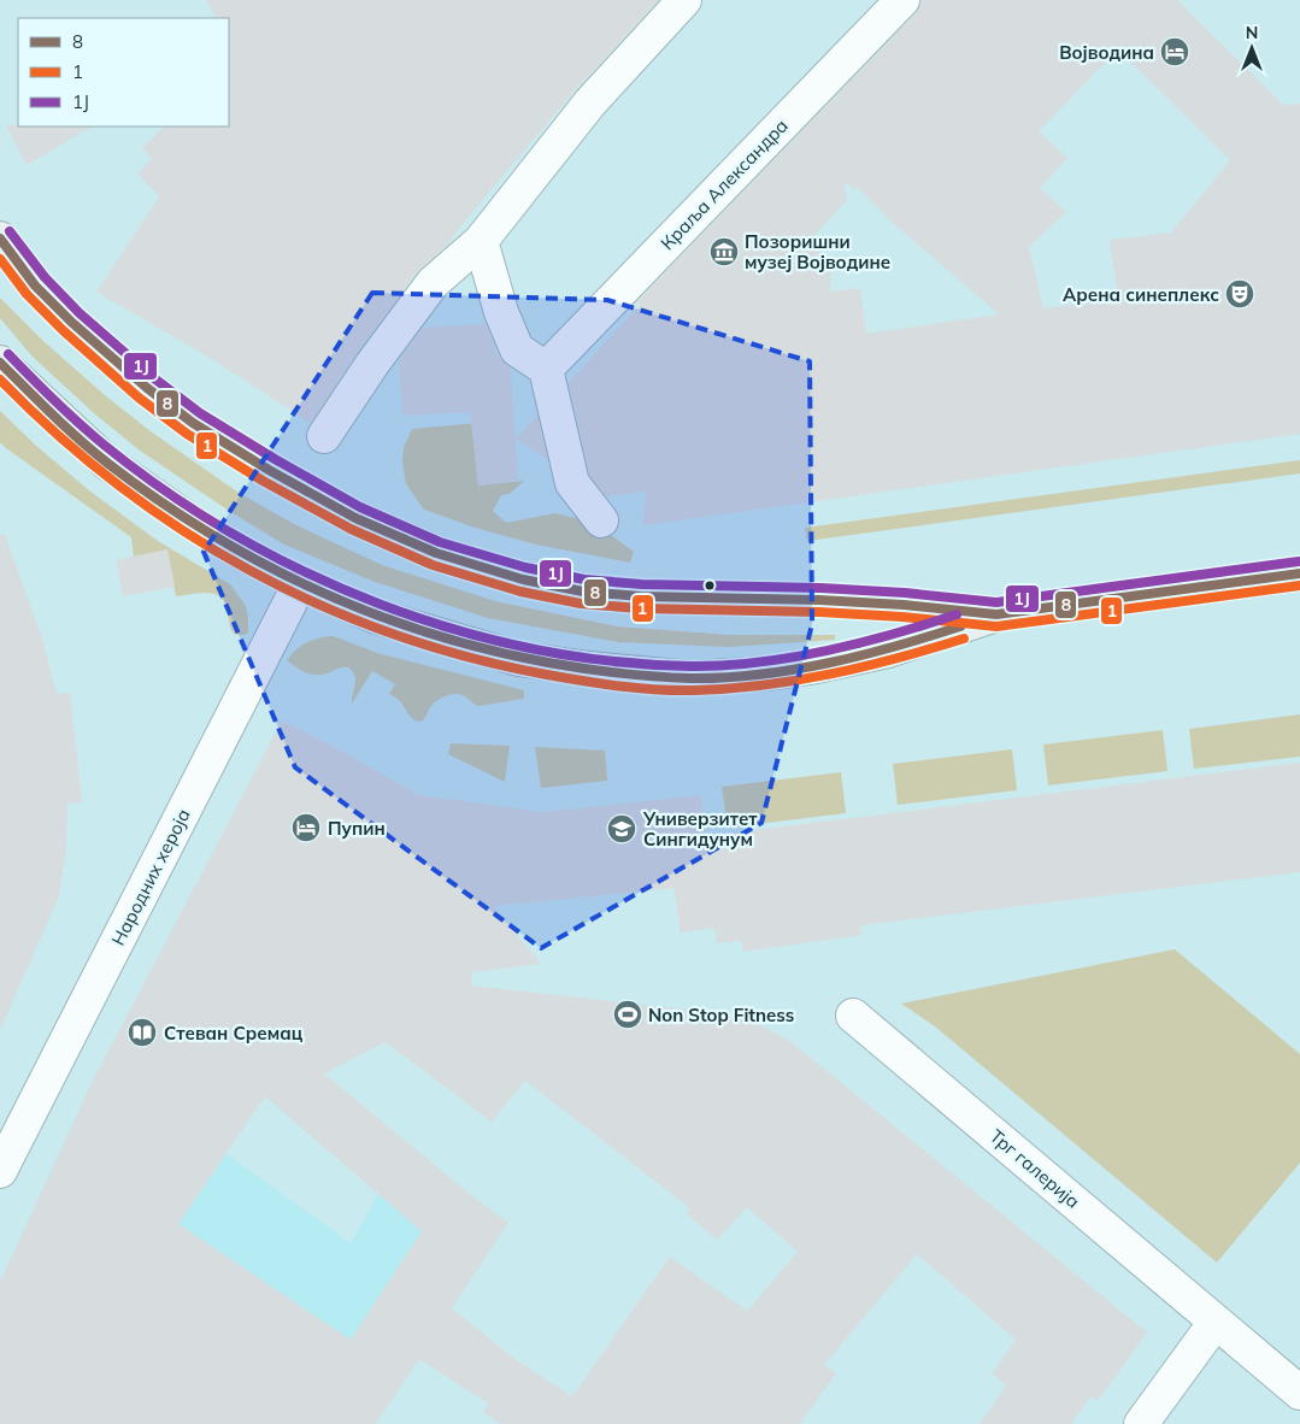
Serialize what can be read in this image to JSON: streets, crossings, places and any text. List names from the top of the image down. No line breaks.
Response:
{"streets":{"street":["Краља Александра","Народних хероја","Трг галерија"]},"places":{"hotel":["Војводина","Пупин"],"museum":["Позоришни музеј Војводине"],"theatre":["Арена синеплекс"],"school or university":["Универзитет Сингидунум"],"sports":["Non Stop Fitness"],"library":["Стеван Сремац"]},"lines":["transit line 1J","transit line 8","transit line 1"],"legend":["8","1","1J"],"north":"top"}
